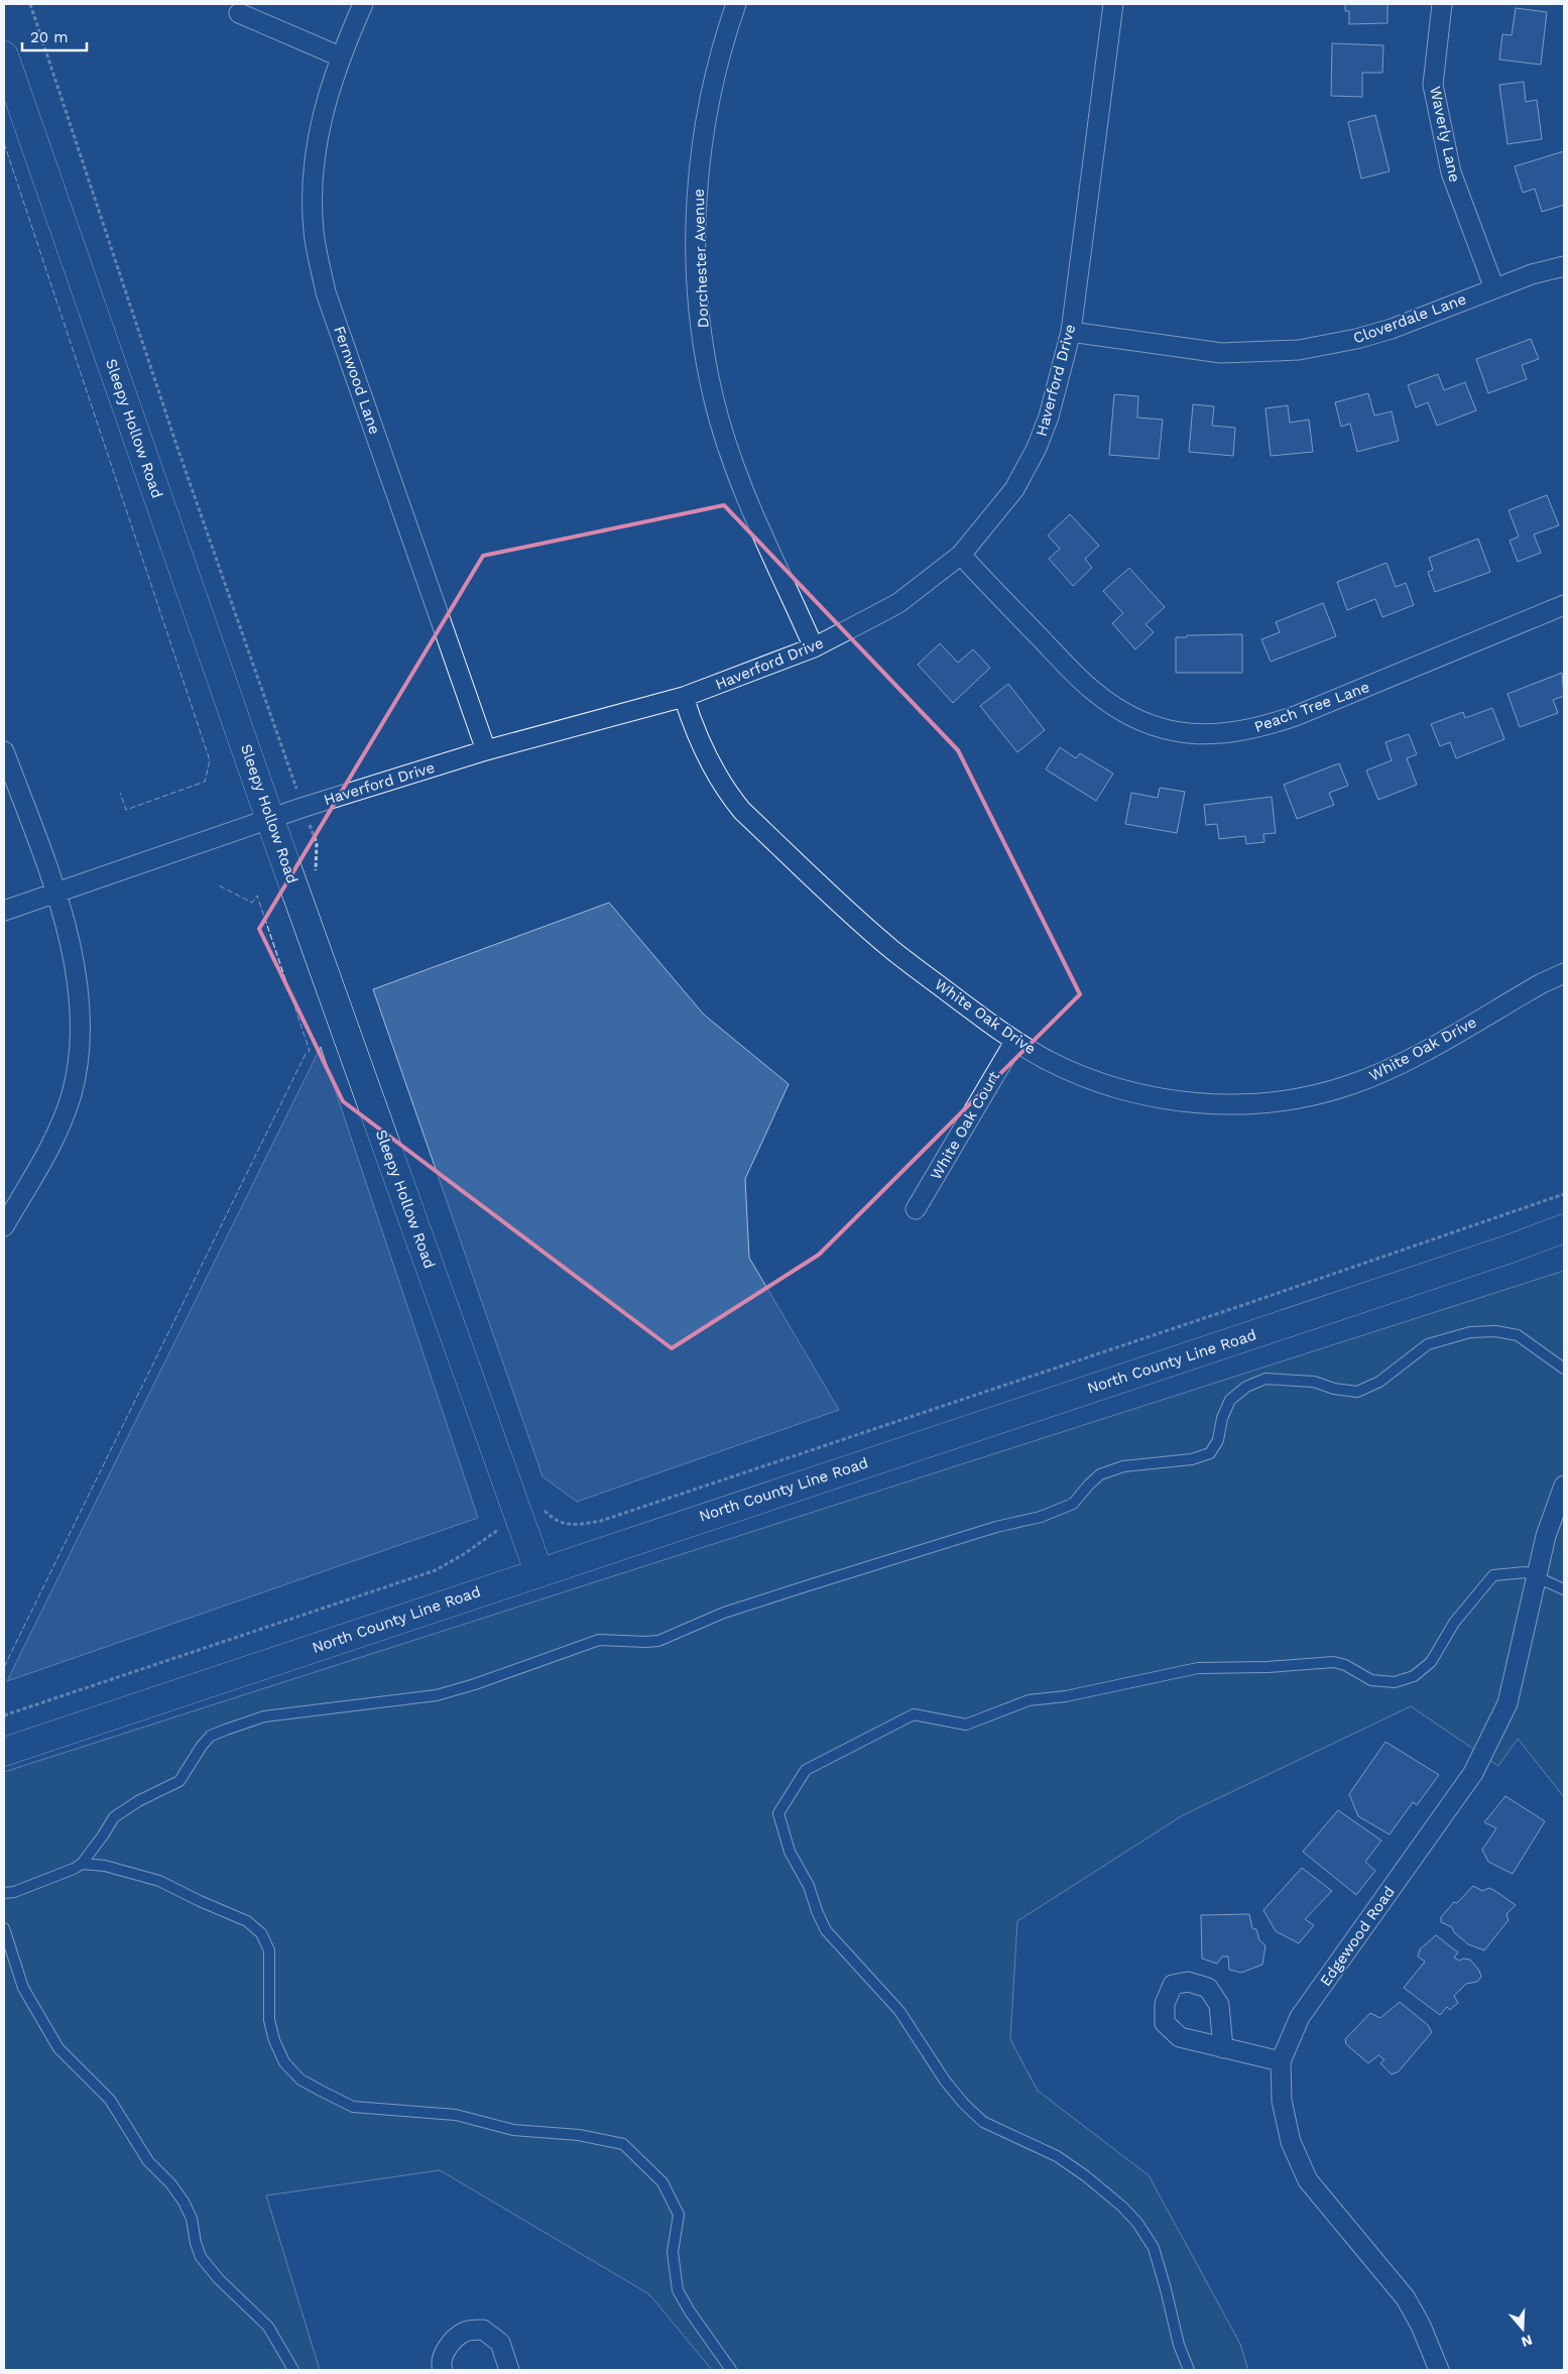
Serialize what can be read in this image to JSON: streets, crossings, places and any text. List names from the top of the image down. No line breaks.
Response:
{"streets":{"street":["Waverly Lane","Dorchester Avenue","Cloverdale Lane","Fernwood Lane","Haverford Drive","Sleepy Hollow Road","Peach Tree Lane","White Oak Drive","White Oak Court","North County Line Road","Edgewood Road"]},"crossings":[["Waverly Lane","Cloverdale Lane"],["Dorchester Avenue","Haverford Drive"],["Cloverdale Lane","Haverford Drive"],["Fernwood Lane","Haverford Drive"],["Haverford Drive","Sleepy Hollow Road"],["Haverford Drive","Peach Tree Lane"],["Haverford Drive","White Oak Drive"],["Sleepy Hollow Road","North County Line Road"],["White Oak Drive","White Oak Court"]],"scale_bar":"20 m","north":"bottom"}
